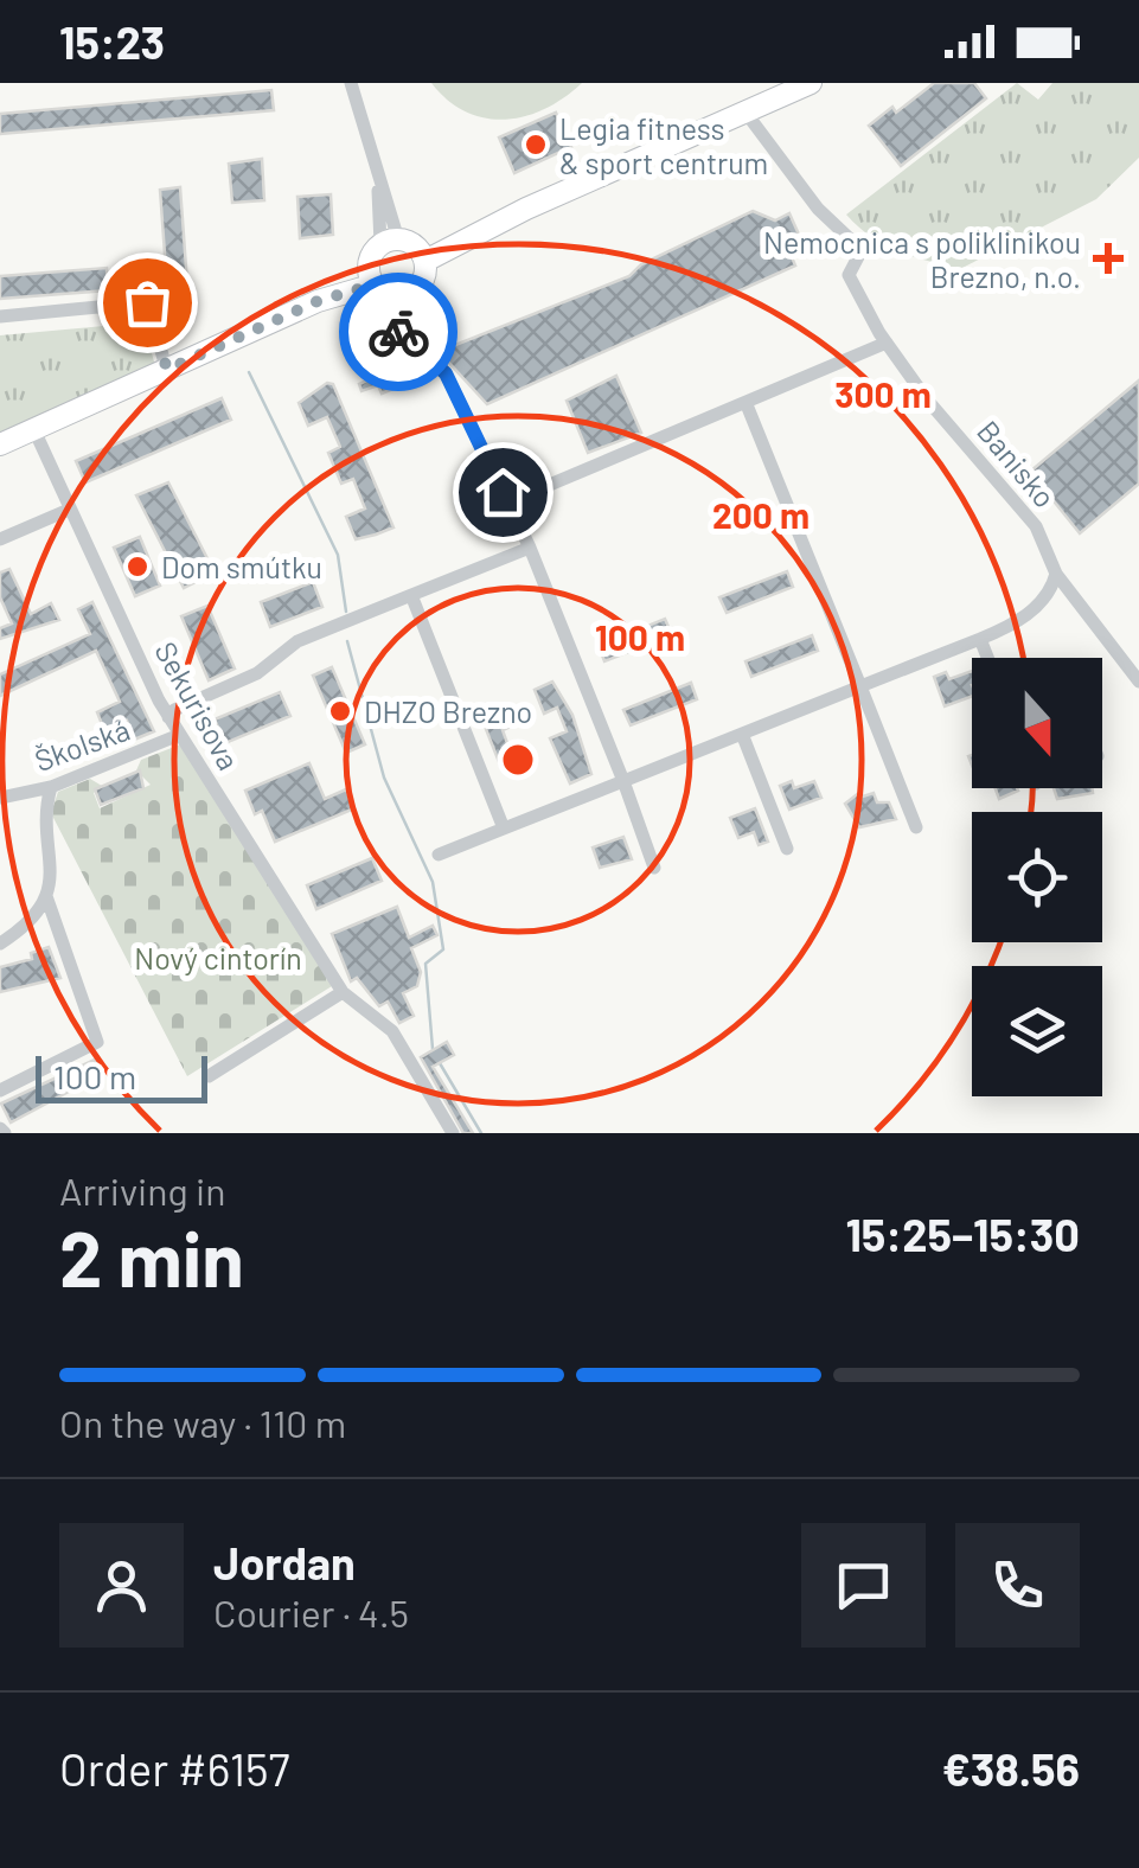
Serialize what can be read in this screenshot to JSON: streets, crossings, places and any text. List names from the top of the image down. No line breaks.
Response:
{"streets":{"street":["Banisko","Sekurisova","Školská"]},"crossings":[["Sekurisova","Školská"]],"parks":["Nový cintorín"],"places":{"other":["Legia fitness & sport centrum","Dom smútku","DHZO Brezno"],"health":["Nemocnica s poliklinikou Brezno, n.o."]},"scale_bar":"100 m","north":"bottom","page":{"status":"15:23","scale":"100 m","heading":["2 min","Arriving in","15:25–15:30"],"panel":["Jordan","Courier · 4.5","Order #6157","€38.56"],"bar":"On the way · 110 m"},"rings":["300 m","200 m","100 m"]}
